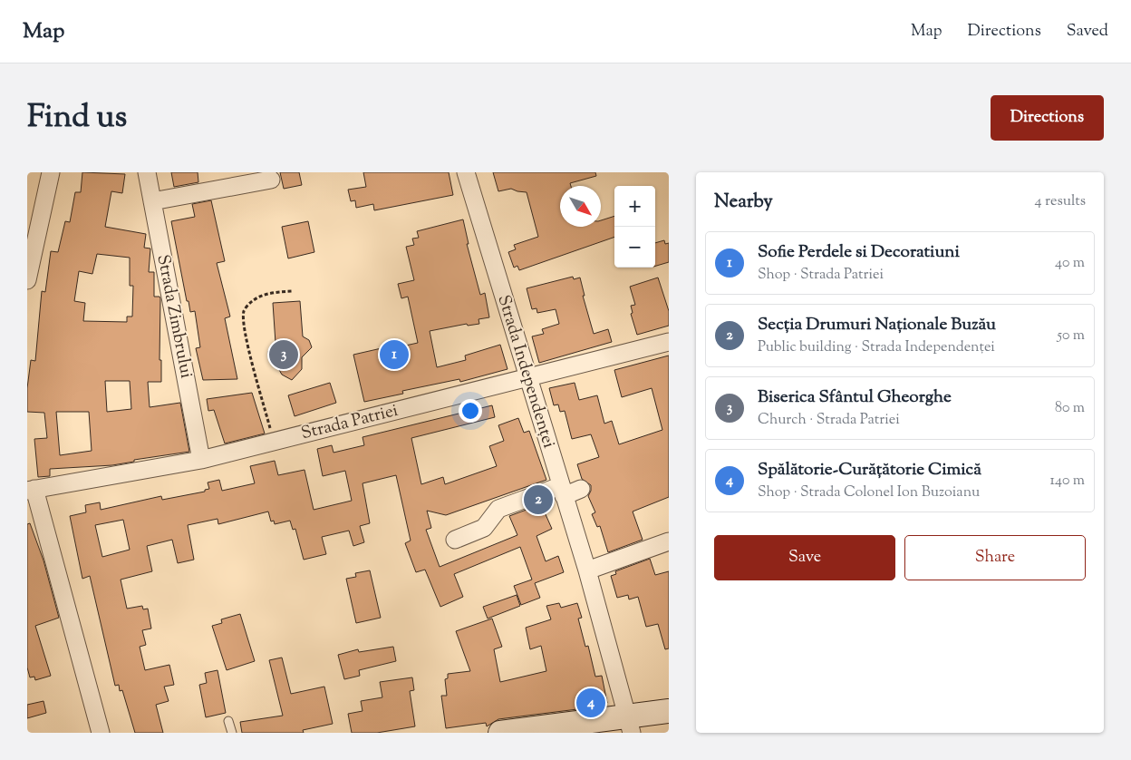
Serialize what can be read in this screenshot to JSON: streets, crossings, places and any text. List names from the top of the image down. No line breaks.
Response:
{"streets":{"street":["Strada Zimbrului","Strada Independenței","Strada Patriei"]},"crossings":[["Strada Zimbrului","Strada Patriei"],["Strada Independenței","Strada Patriei"]],"north":"bottom right","page":{"header":"Map","nav":["Map","Directions","Saved"],"title":"Find us","buttons":["Directions",["Save","Share"]],"heading":["Nearby","4 results"],"map_buttons":["+","−"],"list":[{"mark":"1","name":"Sofie Perdele si Decoratiuni","note":"Shop · Strada Patriei","value":"40 m"},{"mark":"2","name":"Secția Drumuri Naționale Buzău","note":"Public building · Strada Independenței","value":"50 m"},{"mark":"3","name":"Biserica Sfântul Gheorghe","note":"Church · Strada Patriei","value":"80 m"},{"mark":"4","name":"Spălătorie-Curățătorie Cimică","note":"Shop · Strada Colonel Ion Buzoianu","value":"140 m"}],"pins":["1","3","2","4"]}}
